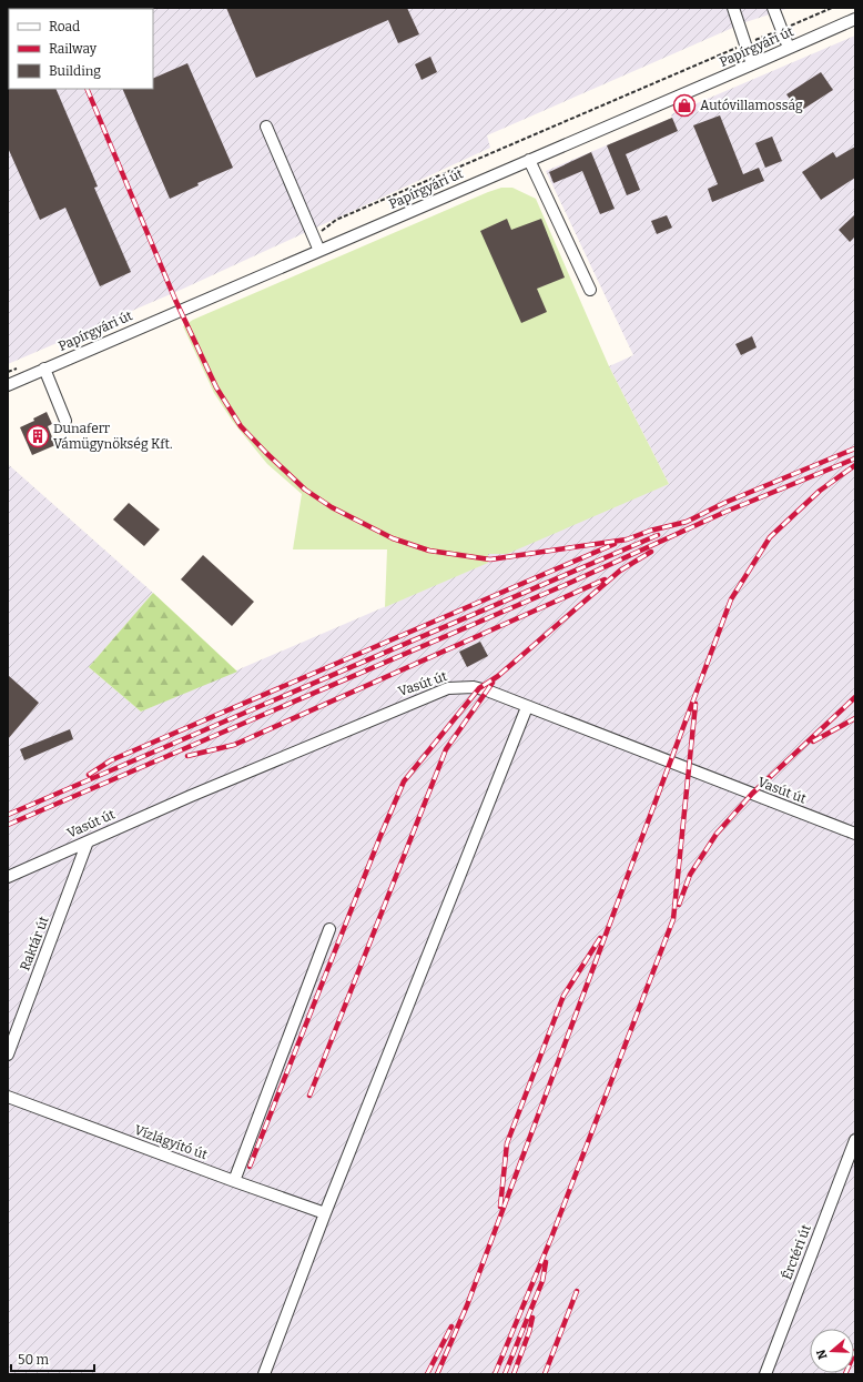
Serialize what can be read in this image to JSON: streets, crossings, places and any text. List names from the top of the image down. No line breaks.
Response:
{"streets":{"street":["Papírgyári út","Vasút út","Raktár út","Vízlágyító út","Érctéri út"]},"crossings":[["Vasút út","Raktár út"]],"places":{"shop":["Autóvillamosság"],"building":["Dunaferr Vámügynökség Kft."]},"legend":["Road","Railway","Building"],"scale_bar":"50 m","north":"left"}
